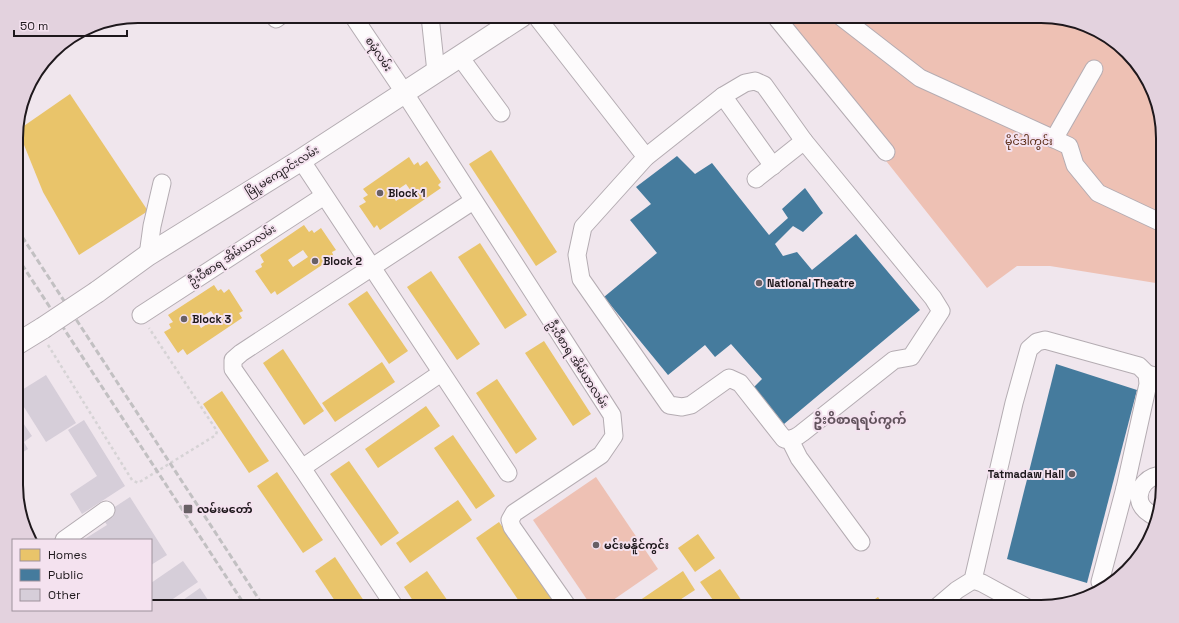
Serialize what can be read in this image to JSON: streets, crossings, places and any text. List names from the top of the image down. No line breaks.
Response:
{"streets":{"main road":["မြို့မကျောင်းလမ်း"],"street":["စမုံလမ်း","ဦးဝီစာရ အိမ်ယာလမ်း"]},"crossings":[["စမုံလမ်း","မြို့မကျောင်းလမ်း"],["စမုံလမ်း","ဦးဝီစာရ အိမ်ယာလမ်း"],["မြို့မကျောင်းလမ်း","ဦးဝီစာရ အိမ်ယာလမ်း"]],"districts":["ဦးဝိစာရရပ်ကွက်"],"parks":["မိုင်ဒါကွင်း"],"places":{"other":["Block 1","Block 2","National Theatre","Block 3","Tatmadaw Hall","မင်းမနိူင်ကွင်း"],"transit":["လမ်းမတော်"]},"legend":["Homes","Public","Other"],"scale_bar":"50 m"}
